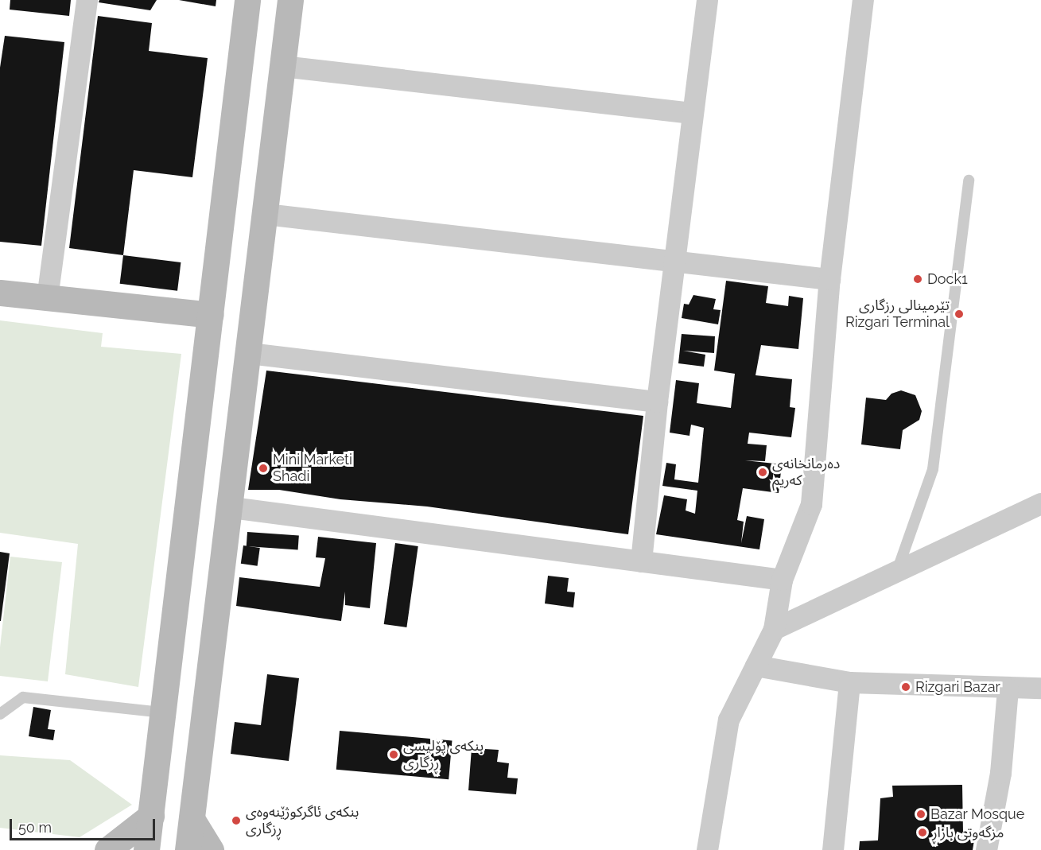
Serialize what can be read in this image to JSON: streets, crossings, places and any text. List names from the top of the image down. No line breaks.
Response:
{"places":["Dock1","تێرمینالی ڕزگاری Rizgari Terminal","Mini Marketi Shadi","دەرمانخانەی کەریم","Rizgari Bazar","بنکەی پۆلیسی ڕزگاری","Bazar Mosque","بنکەی ئاگرکوژێنەوەی ڕزگاری","مزگەوتی بازاڕ"],"scale_bar":"50 m"}
